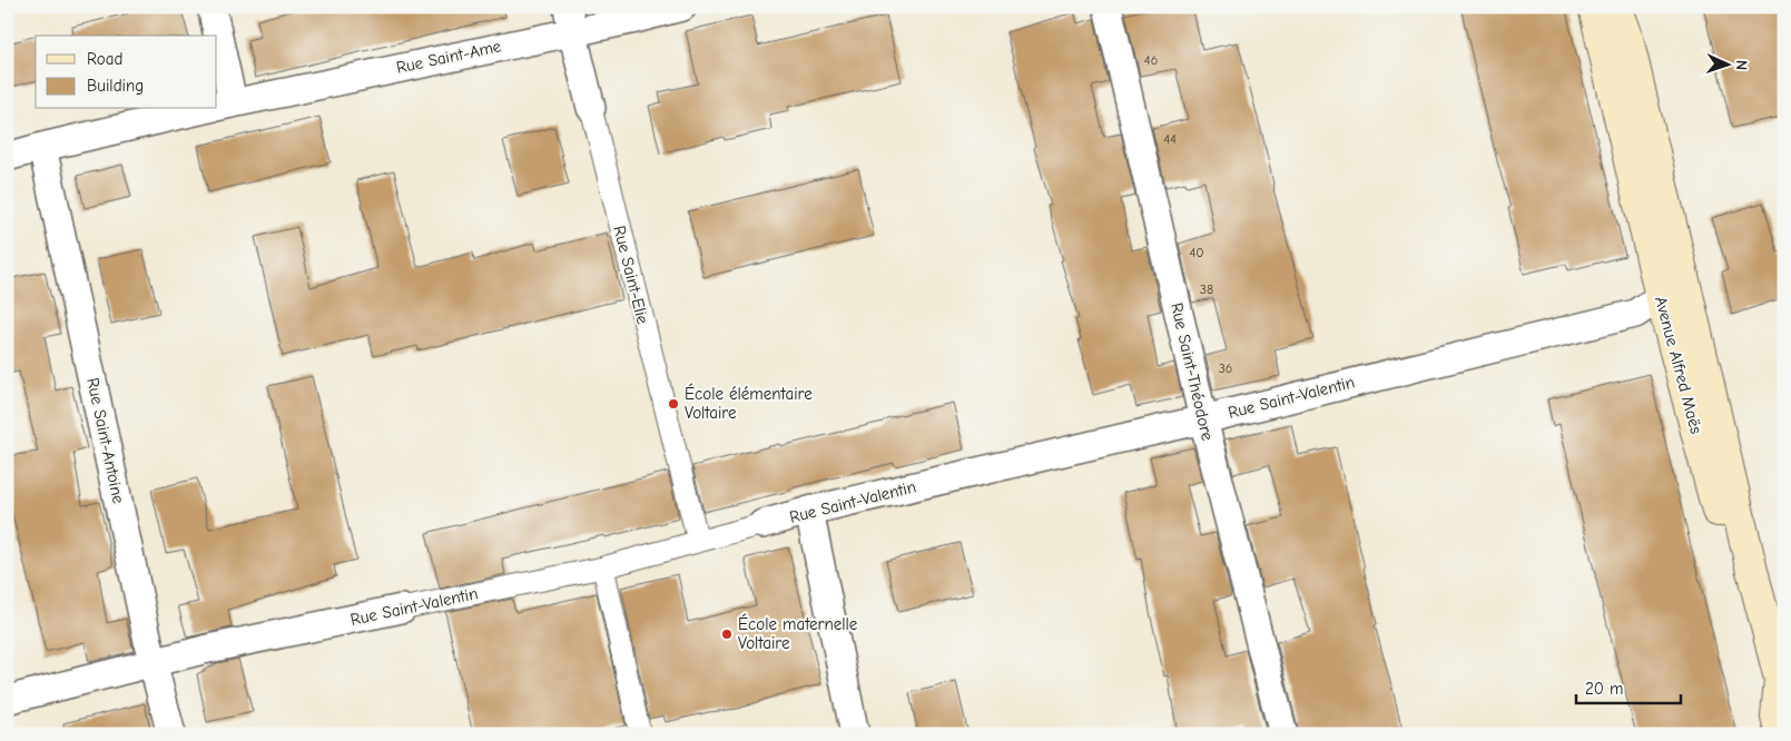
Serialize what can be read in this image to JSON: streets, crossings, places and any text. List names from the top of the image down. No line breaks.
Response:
{"streets":{"main road":["Avenue Alfred Maës"],"street":["Rue Saint-Ame","Rue Saint-Elie","Rue Saint-Théodore","Rue Saint-Valentin","Rue Saint-Antoine"]},"crossings":[["Rue Saint-Ame","Rue Saint-Elie"],["Rue Saint-Ame","Rue Saint-Antoine"],["Rue Saint-Elie","Rue Saint-Valentin"],["Avenue Alfred Maës","Rue Saint-Valentin"],["Rue Saint-Théodore","Rue Saint-Valentin"],["Rue Saint-Valentin","Rue Saint-Antoine"]],"places":["École élémentaire Voltaire","École maternelle Voltaire"],"house_numbers":["46","44","40","38","36"],"legend":["Road","Building"],"scale_bar":"20 m","north":"right"}
